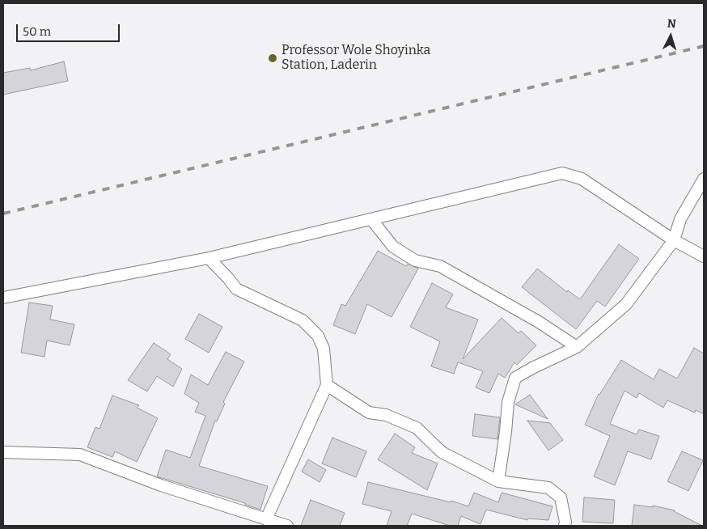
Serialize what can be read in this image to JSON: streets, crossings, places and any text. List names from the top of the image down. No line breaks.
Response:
{"places":["Professor Wole Shoyinka Station, Laderin"],"scale_bar":"50 m","north":"top"}
